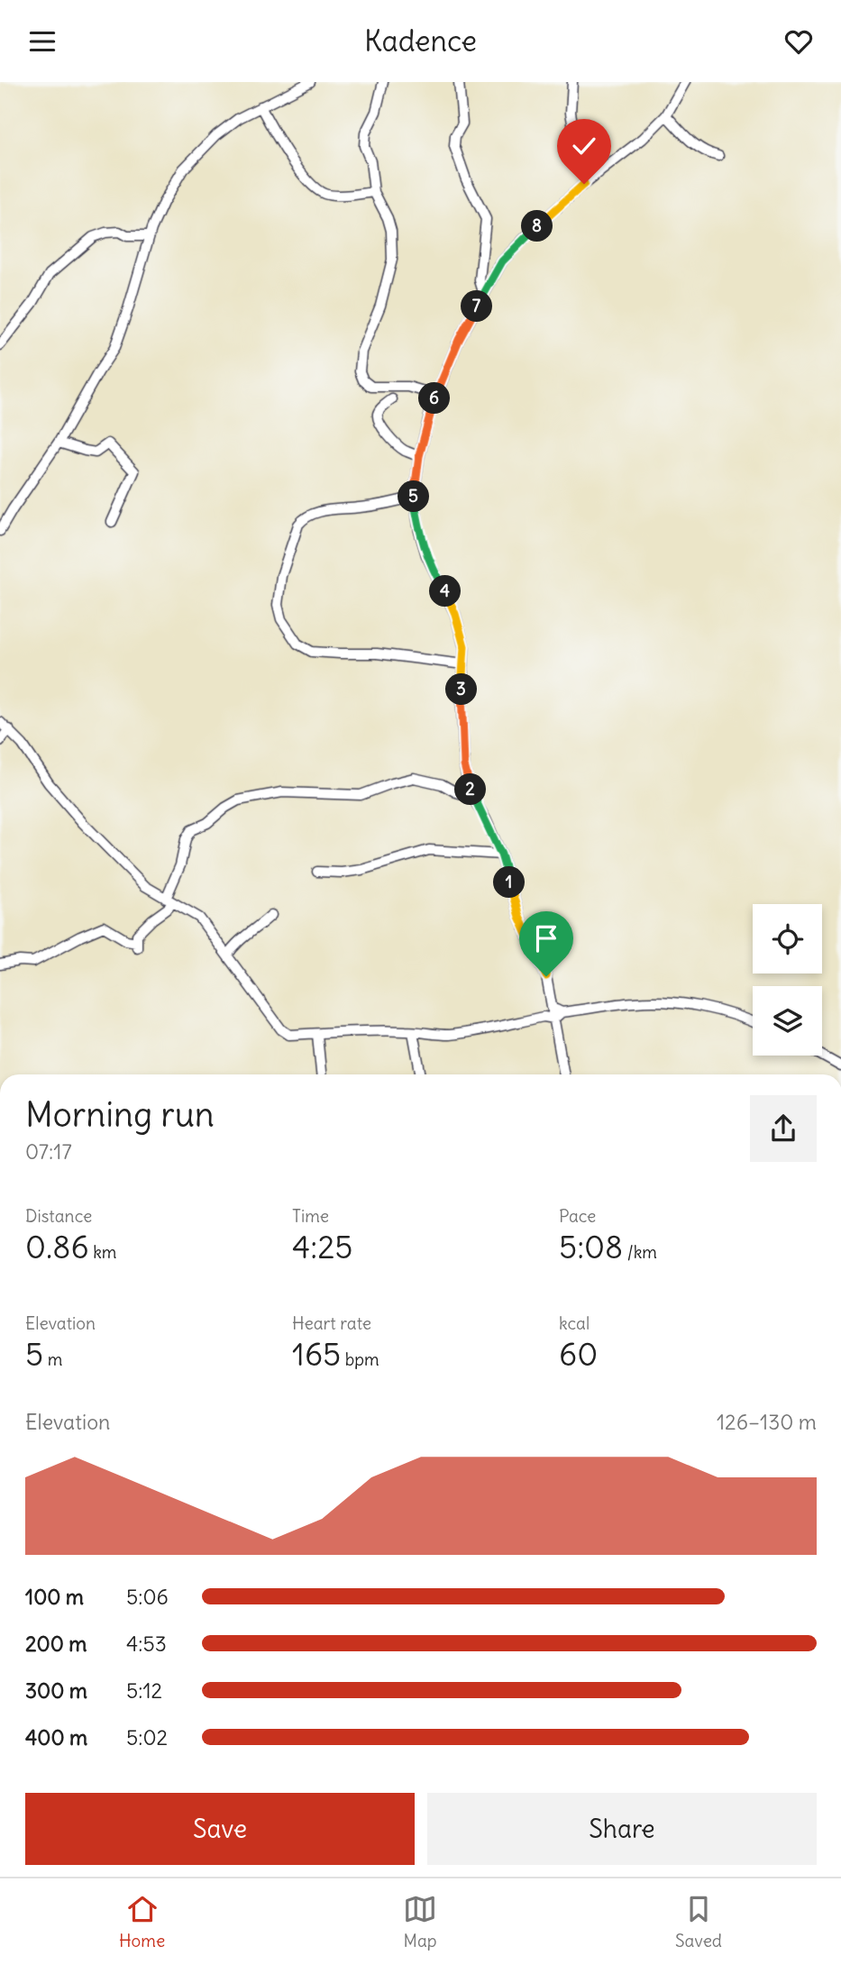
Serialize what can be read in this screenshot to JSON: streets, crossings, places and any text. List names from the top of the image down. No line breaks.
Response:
{"page":{"header":"Kadence","pins":["8","7","6","5","4","3","2","1"],"heading":["Morning run","07:17"],"stats":[["Distance","0.86 km"],["Time","4:25"],["Pace","5:08 /km"],["Elevation","5 m"],["Heart rate","165 bpm"],["kcal","60"]],"chart":["Elevation","126–130 m"],"list":[{"name":"100 m","note":"5:06"},{"name":"200 m","note":"4:53"},{"name":"300 m","note":"5:12"},{"name":"400 m","note":"5:02"}],"buttons":["Save","Share"],"tabs":["Home","Map","Saved"]}}
